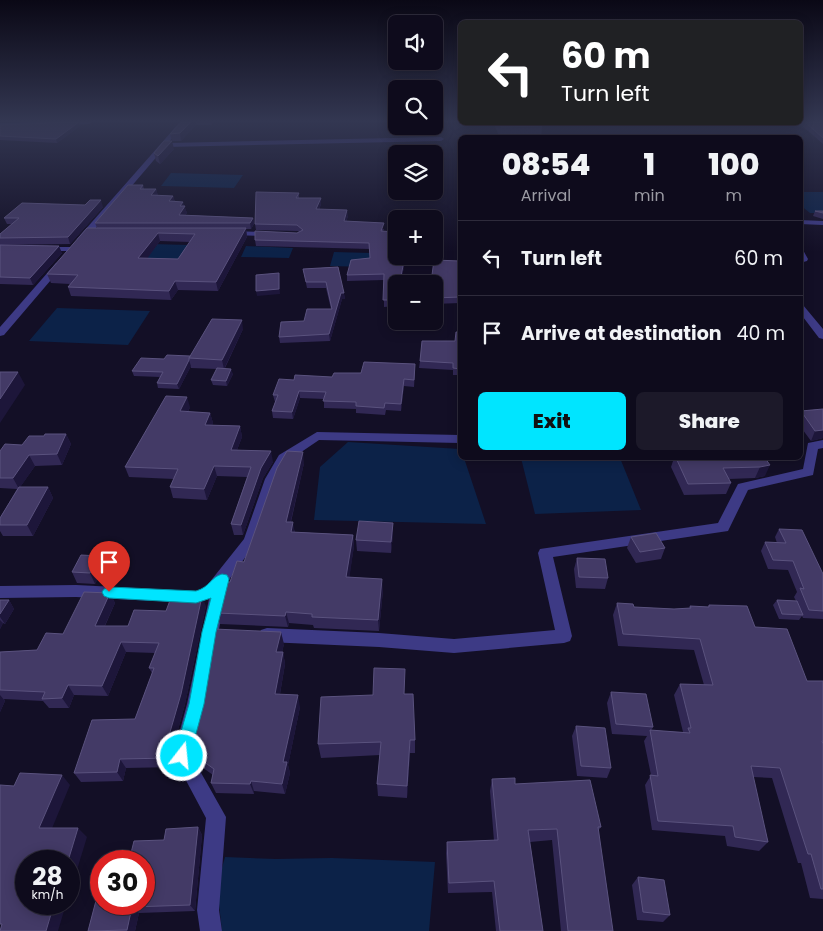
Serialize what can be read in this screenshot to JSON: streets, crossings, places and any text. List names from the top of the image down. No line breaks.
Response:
{"page":{"map_buttons":["+","−"],"turn":["60 m","Turn left"],"eta":["08:54","Arrival","1","min","100","m"],"list":[{"name":"Turn left","value":"60 m"},{"name":"Arrive at destination","value":"40 m"}],"buttons":["Exit","Share"],"speed":"28 km/h","limit":"30"}}
